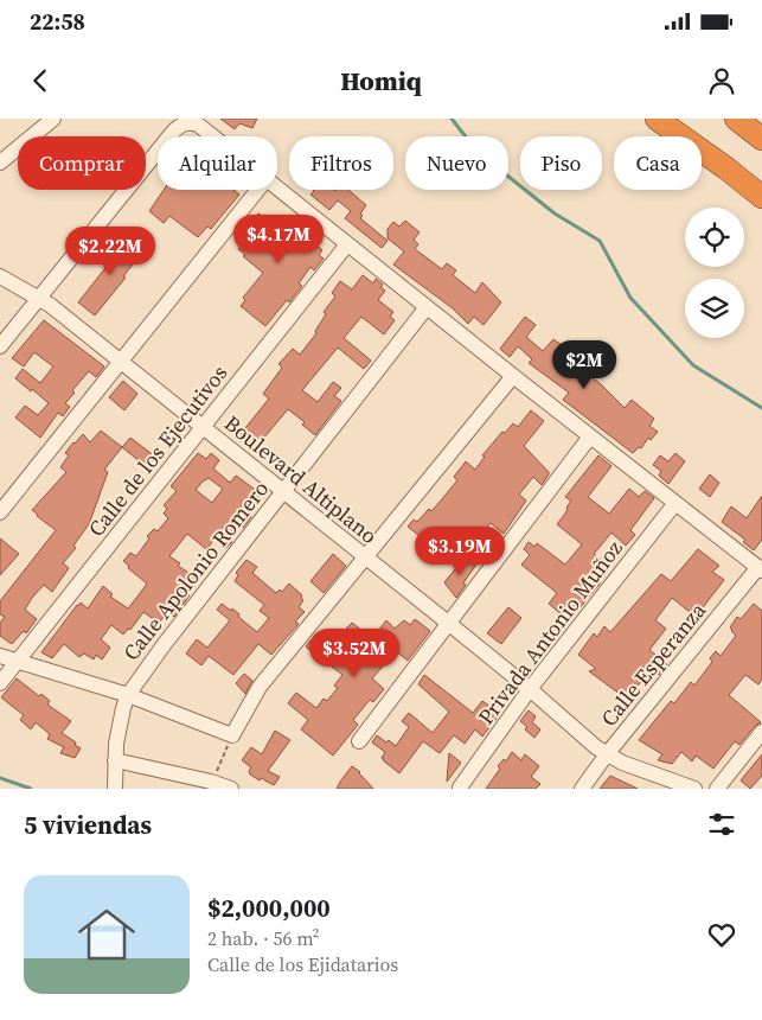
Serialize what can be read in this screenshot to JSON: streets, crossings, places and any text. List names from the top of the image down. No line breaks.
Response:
{"streets":{"street":["Calle de los Ejecutivos","Boulevard Altiplano","Calle Apolonio Romero","Privada Antonio Muñoz","Calle Esperanza"]},"crossings":[["Calle de los Ejecutivos","Boulevard Altiplano"],["Boulevard Altiplano","Calle Apolonio Romero"],["Boulevard Altiplano","Privada Antonio Muñoz"],["Boulevard Altiplano","Calle Esperanza"]],"page":{"status":"22:58","header":"Homiq","chip":["Comprar","Alquilar","Filtros","Nuevo","Piso","Casa"],"price":["$4.17M","$2.22M","$2M","$3.19M","$3.52M"],"heading":"5 viviendas","list":[{"name":"$2,000,000","note":"2 hab. · 56 m² · Calle de los Ejidatarios"}]}}
